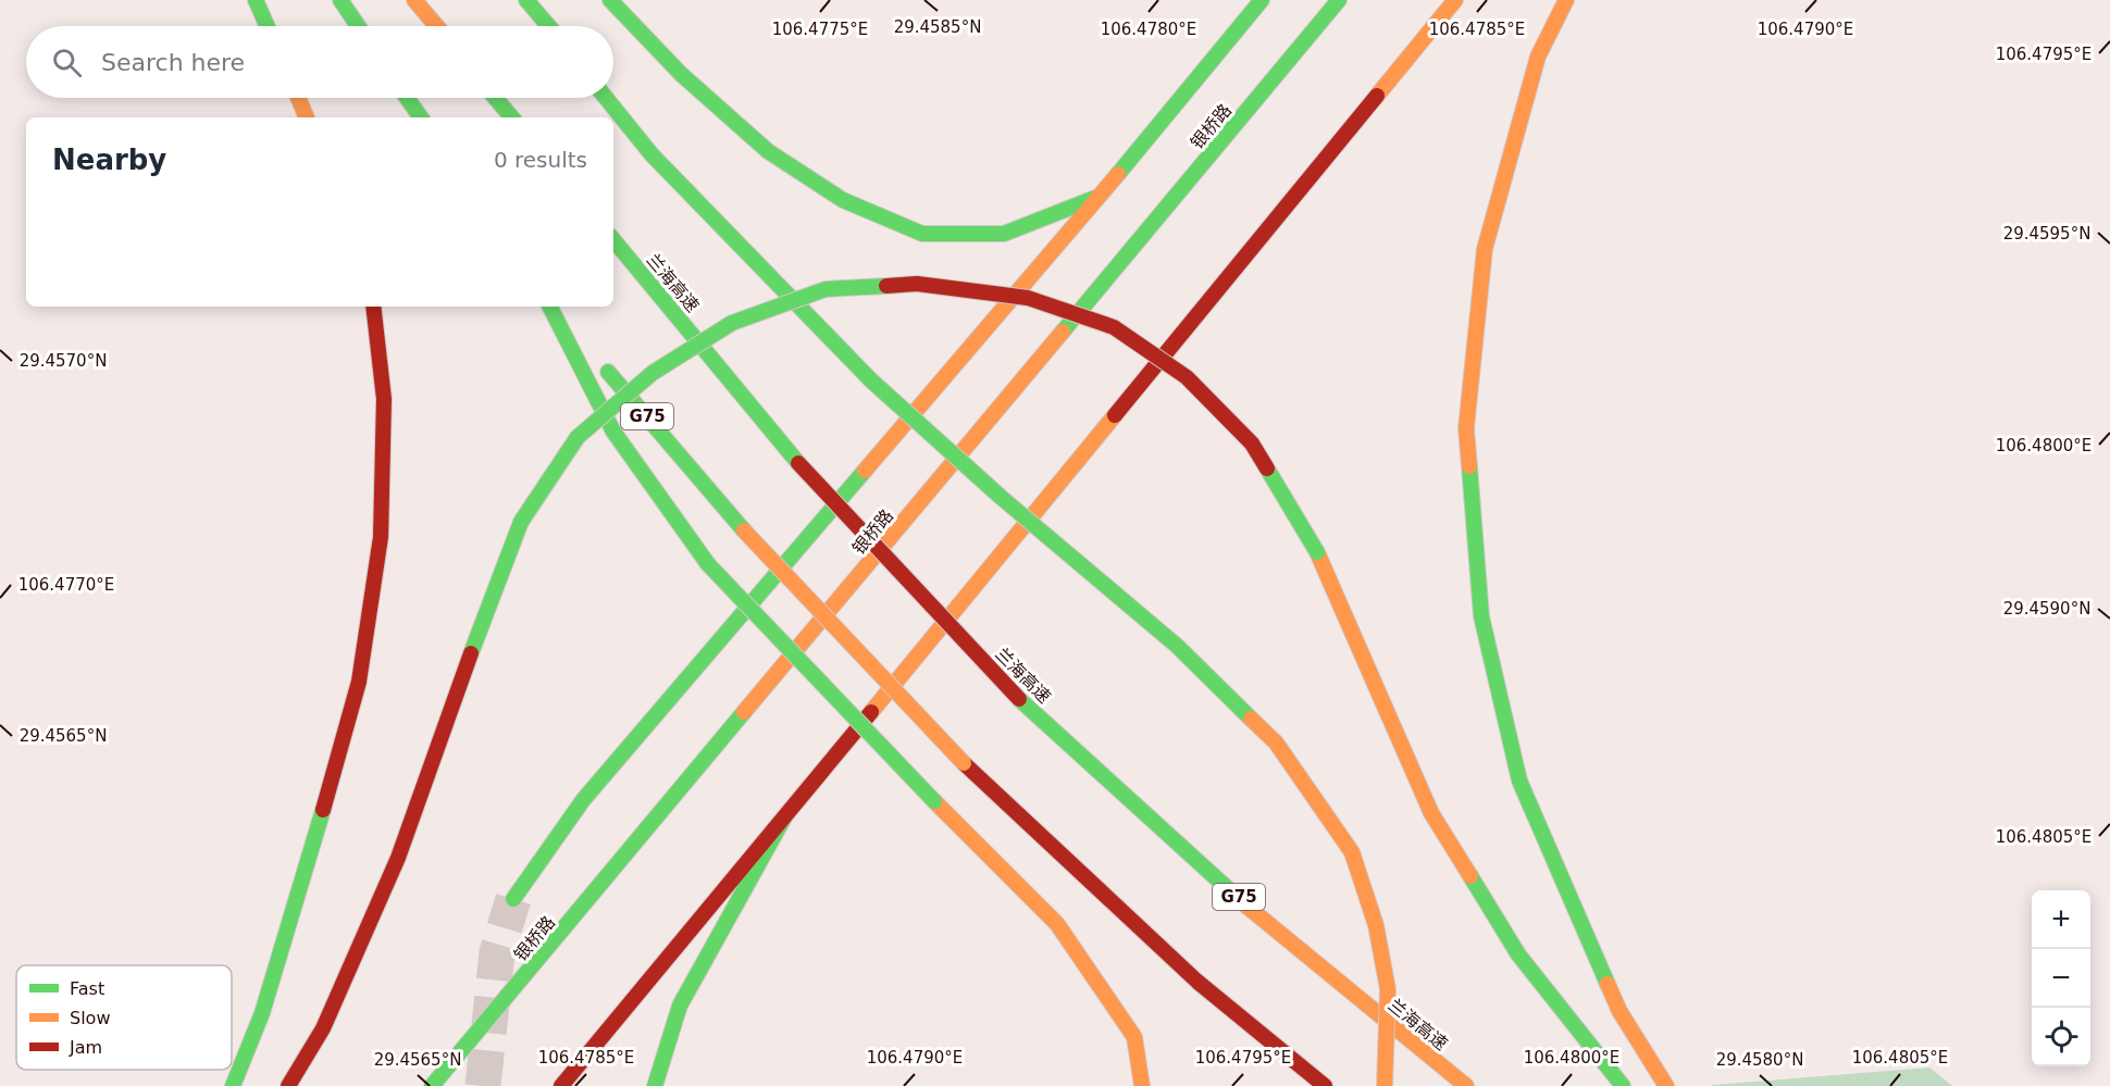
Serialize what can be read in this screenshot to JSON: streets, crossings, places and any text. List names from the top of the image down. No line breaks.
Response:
{"streets":{"main road":["银桥路","兰海高速","G75"]},"legend":["Fast","Slow","Jam"],"page":{"search":"Search here","heading":["Nearby","0 results"],"map_buttons":["+","−"]},"coordinates":["29.4585°N","106.4775°E","106.4780°E","106.4785°E","106.4790°E","106.4795°E","29.4595°N","29.4570°N","106.4800°E","106.4770°E","29.4590°N","29.4565°N","106.4805°E","29.4580°N"]}
